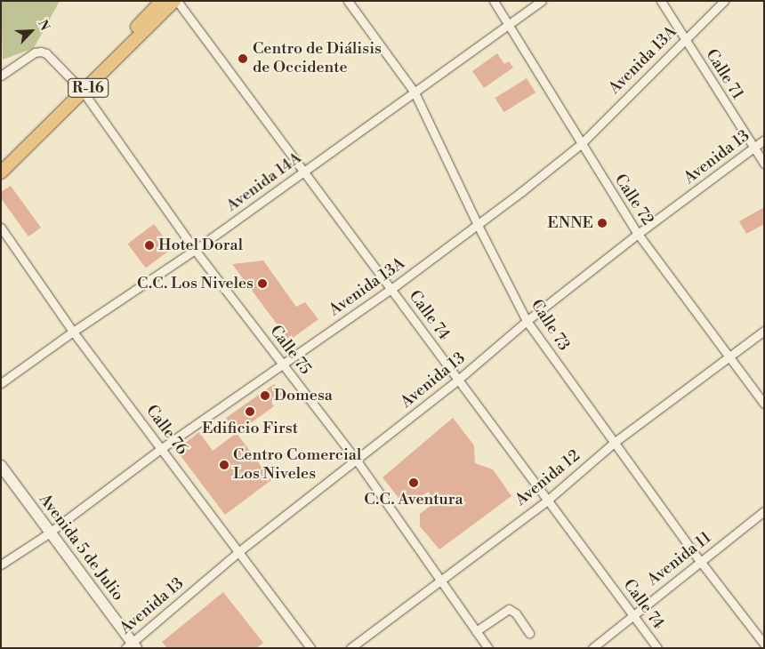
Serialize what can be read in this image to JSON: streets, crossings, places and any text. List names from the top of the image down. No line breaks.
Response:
{"streets":{"main road":["R-16","Avenida 5 de Julio"],"street":["Avenida 13A","Calle 71","Avenida 13","Avenida 14A","Calle 72","Calle 74","Calle 73","Calle 75","Calle 76","Avenida 12","Avenida 11"]},"crossings":[["Avenida 13A","Calle 71"],["Avenida 13A","Calle 72"],["Avenida 13A","Calle 74"],["Avenida 13A","Calle 73"],["Avenida 13A","Calle 75"],["Avenida 13A","Calle 76"],["Avenida 13A","Avenida 5 de Julio"],["Calle 71","Avenida 13"],["R-16","Calle 74"],["R-16","Calle 75"],["Avenida 13","Calle 72"],["Avenida 13","Calle 74"],["Avenida 13","Calle 73"],["Avenida 13","Calle 75"],["Avenida 13","Calle 76"],["Avenida 13","Avenida 5 de Julio"],["Avenida 14A","Calle 72"],["Avenida 14A","Calle 74"],["Avenida 14A","Calle 73"],["Avenida 14A","Calle 75"],["Avenida 14A","Calle 76"],["Calle 72","Avenida 12"],["Calle 74","Avenida 12"],["Calle 74","Avenida 11"],["Calle 73","Avenida 12"],["Calle 73","Avenida 11"],["Calle 75","Avenida 12"]],"places":["Centro de Diálisis de Occidente","ENNE","Hotel Doral","C.C. Los Niveles","Domesa","Edificio First","Centro Comercial Los Niveles","C.C. Aventura"],"north":"top right"}
